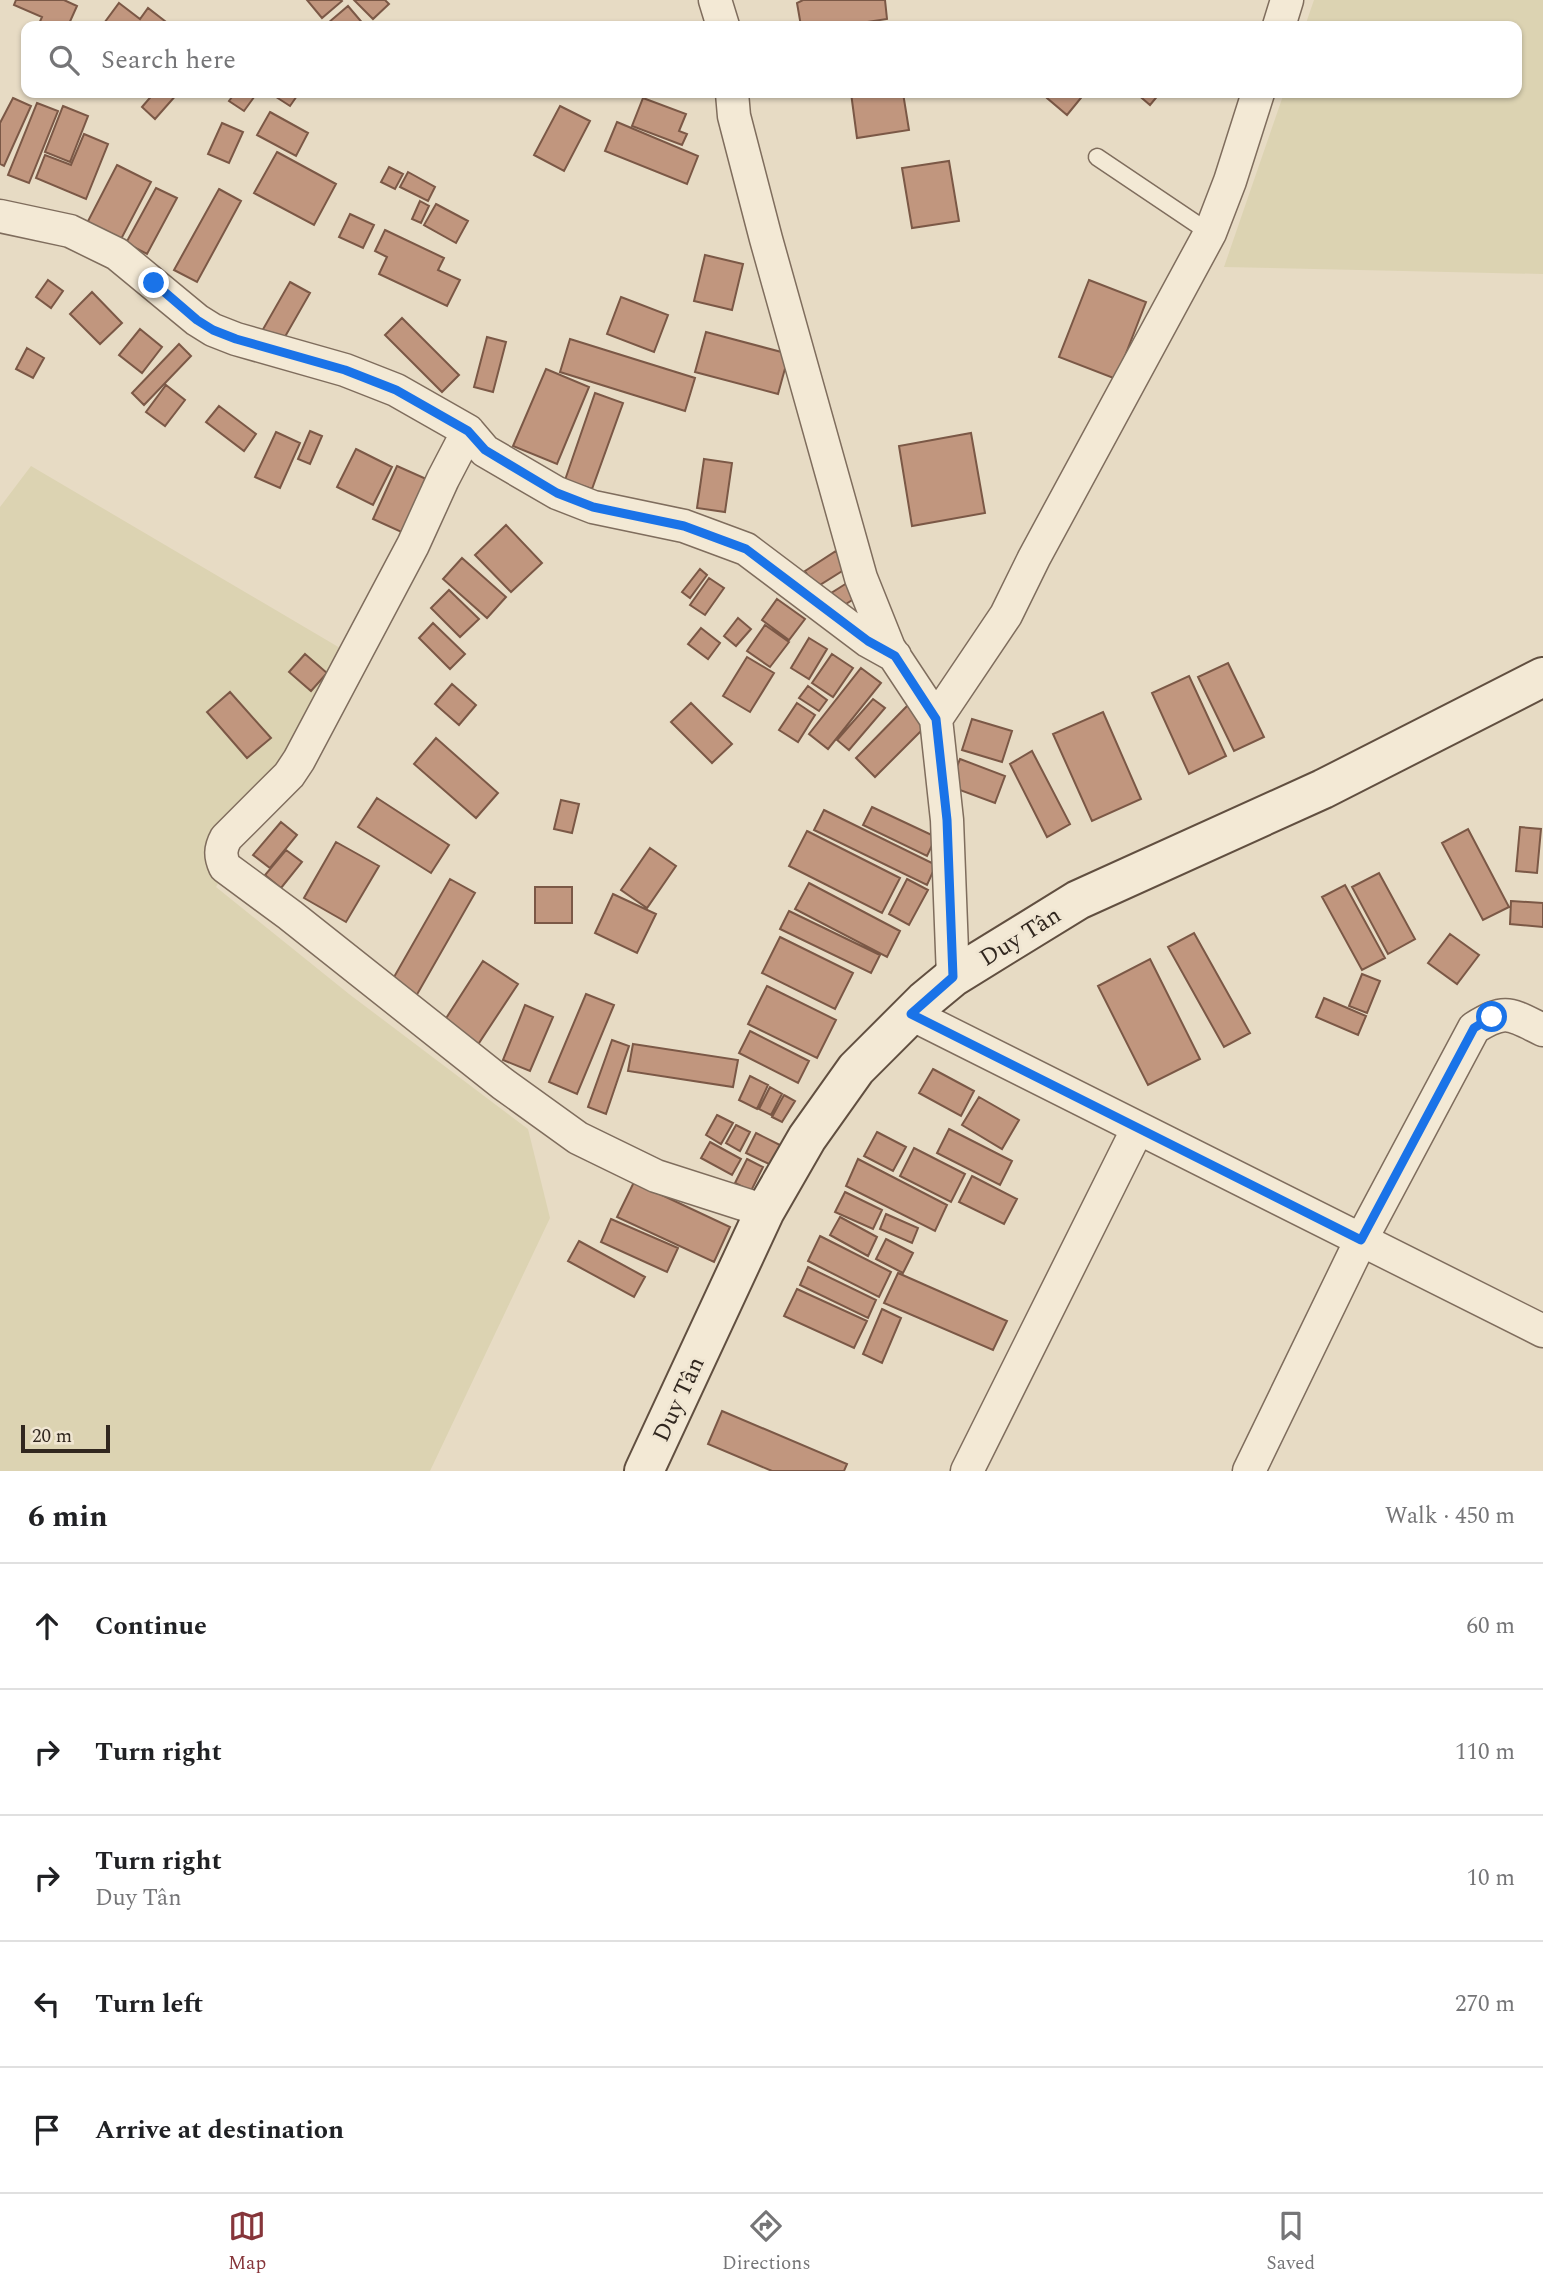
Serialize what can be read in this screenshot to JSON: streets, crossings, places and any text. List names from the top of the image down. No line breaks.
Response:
{"streets":{"street":["Duy Tân"]},"scale_bar":"20 m","page":{"search":"Search here","scale":"20 m","heading":["6 min","Walk · 450 m"],"list":[["Continue","60 m"],["Turn right","110 m"],["Turn right","Duy Tân","10 m"],["Turn left","270 m"],"Arrive at destination"],"nav":["Map","Directions","Saved"]}}
